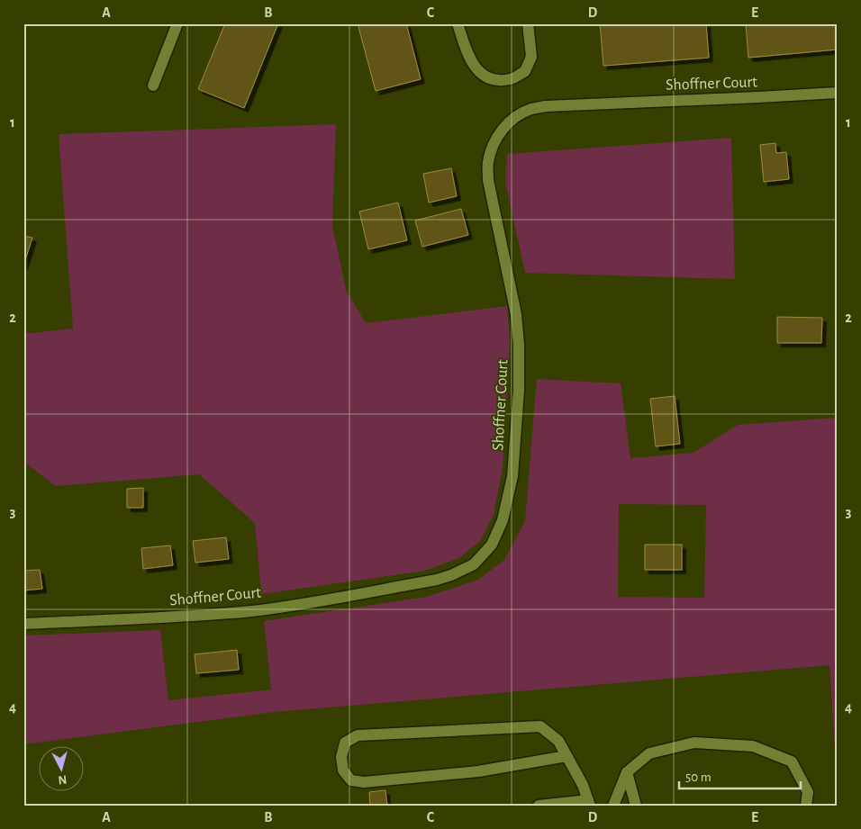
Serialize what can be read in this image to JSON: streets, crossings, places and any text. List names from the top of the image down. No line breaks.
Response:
{"streets":{"street":["Shoffner Court"]},"scale_bar":"50 m","north":"bottom","grid":{"columns":["A","B","C","D","E"],"rows":["1","2","3","4"]}}
